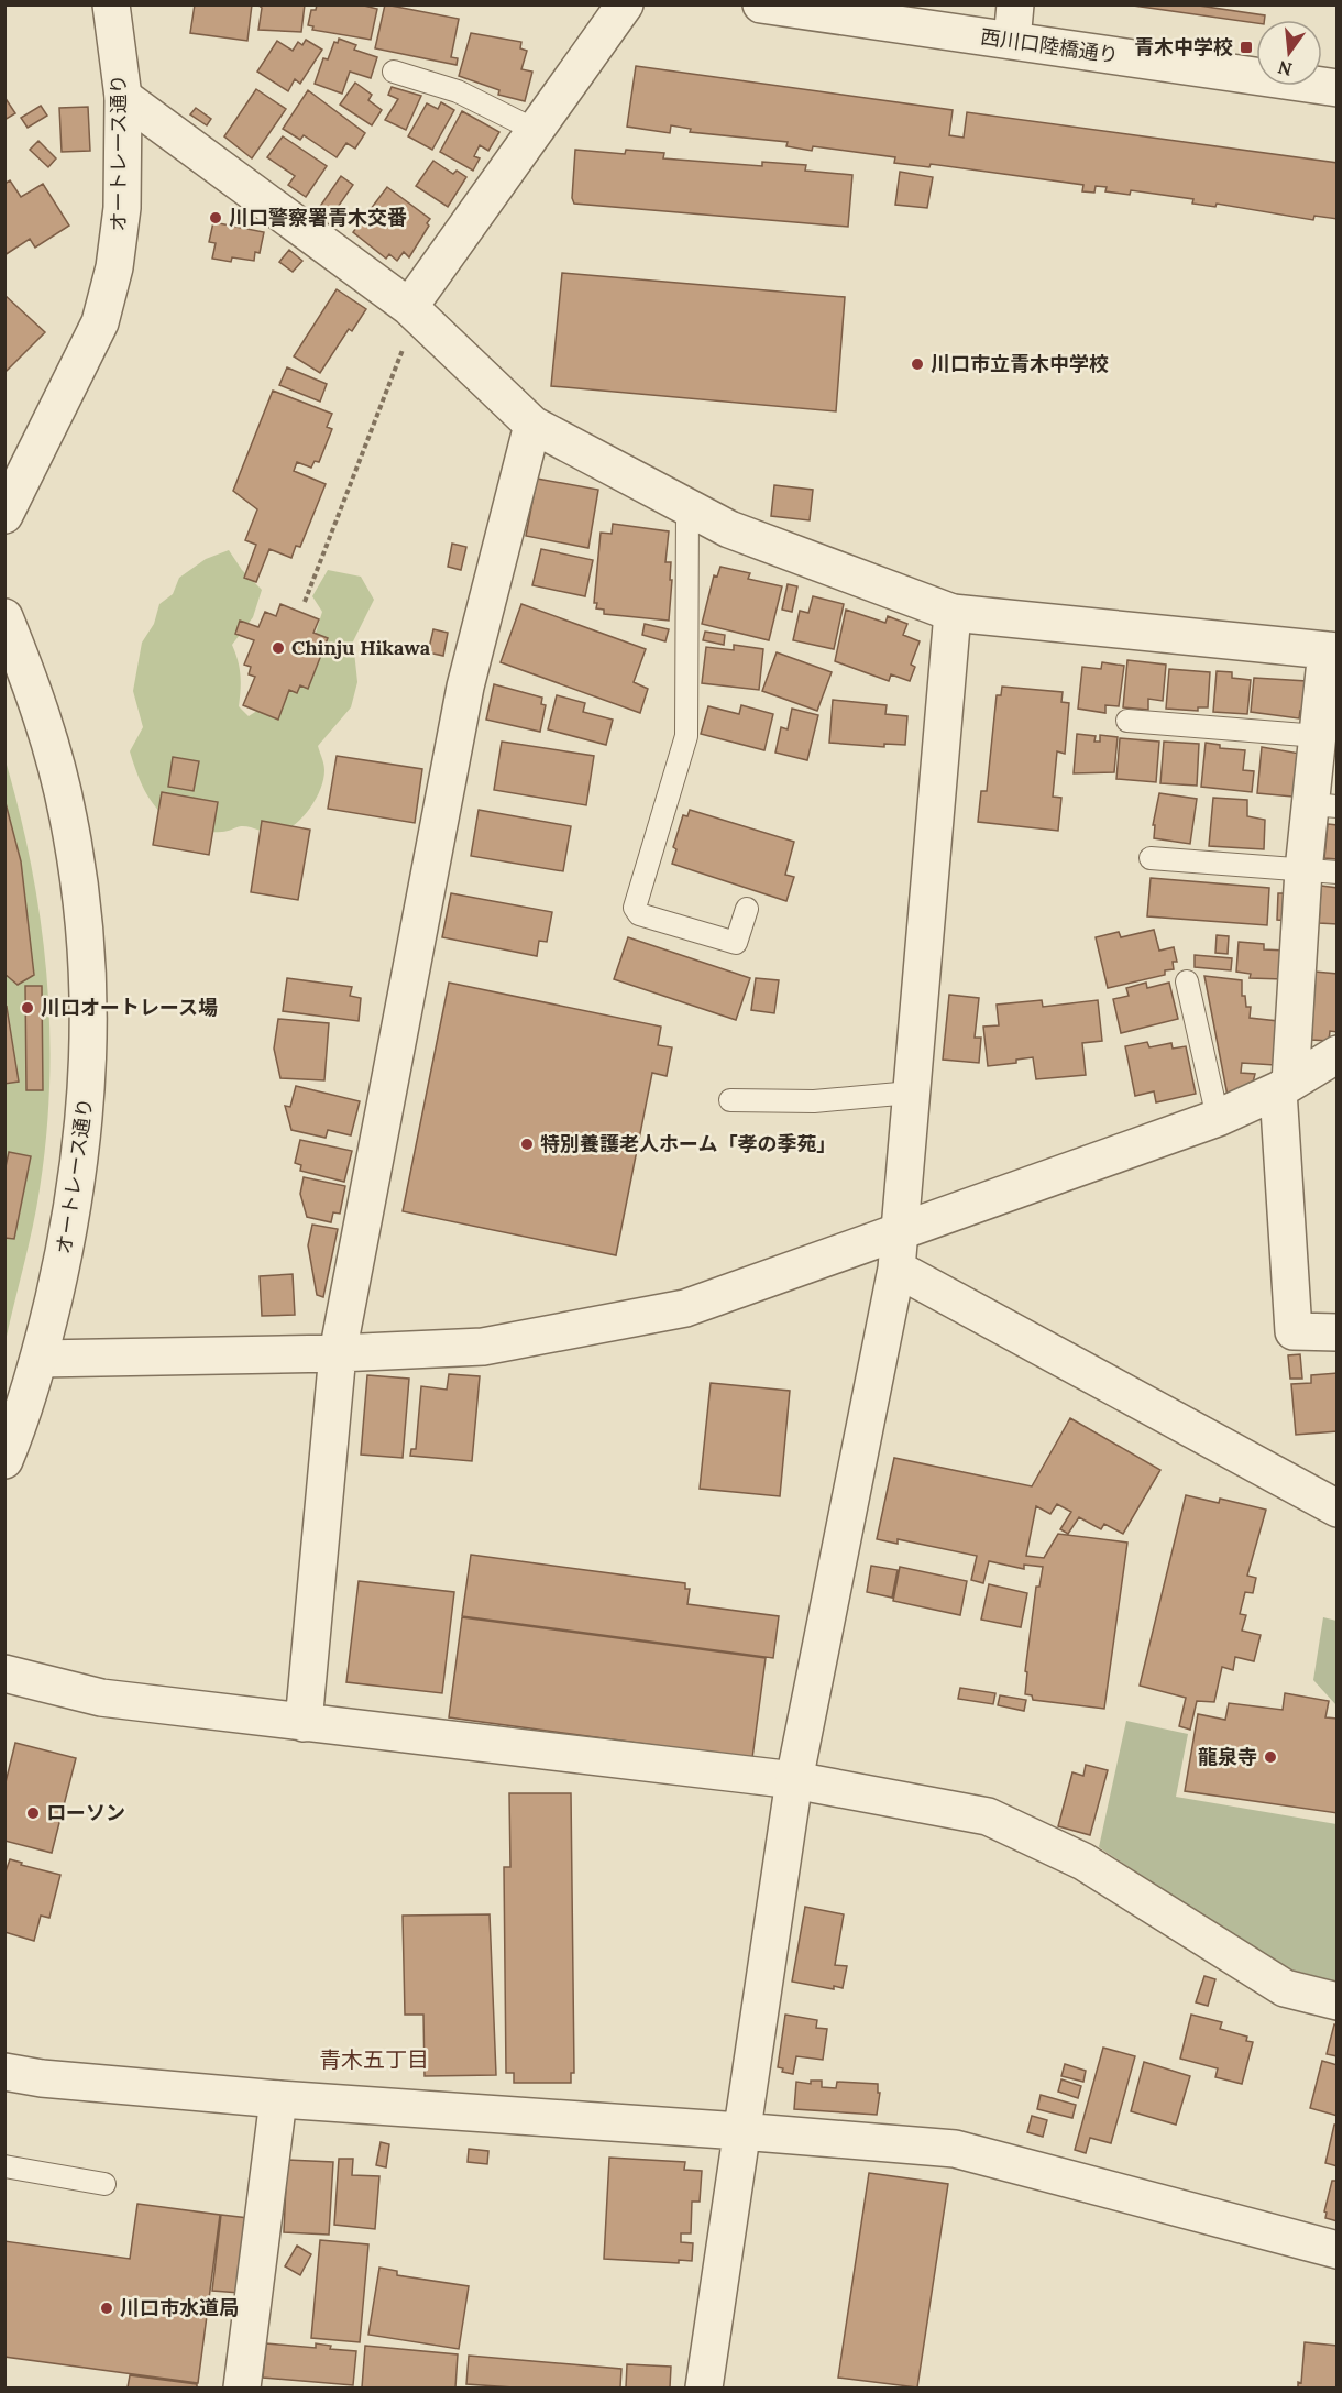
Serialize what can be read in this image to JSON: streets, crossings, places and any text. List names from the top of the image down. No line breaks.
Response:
{"streets":{"street":["西川口陸橋通り","オートレース通り"]},"districts":["青木五丁目"],"places":{"transit":["青木中学校"],"other":["川口警察署青木交番","川口市立青木中学校","Chinju Hikawa","川口オートレース場","特別養護老人ホーム「孝の季苑」","龍泉寺","ローソン","川口市水道局"]},"north":"bottom"}
